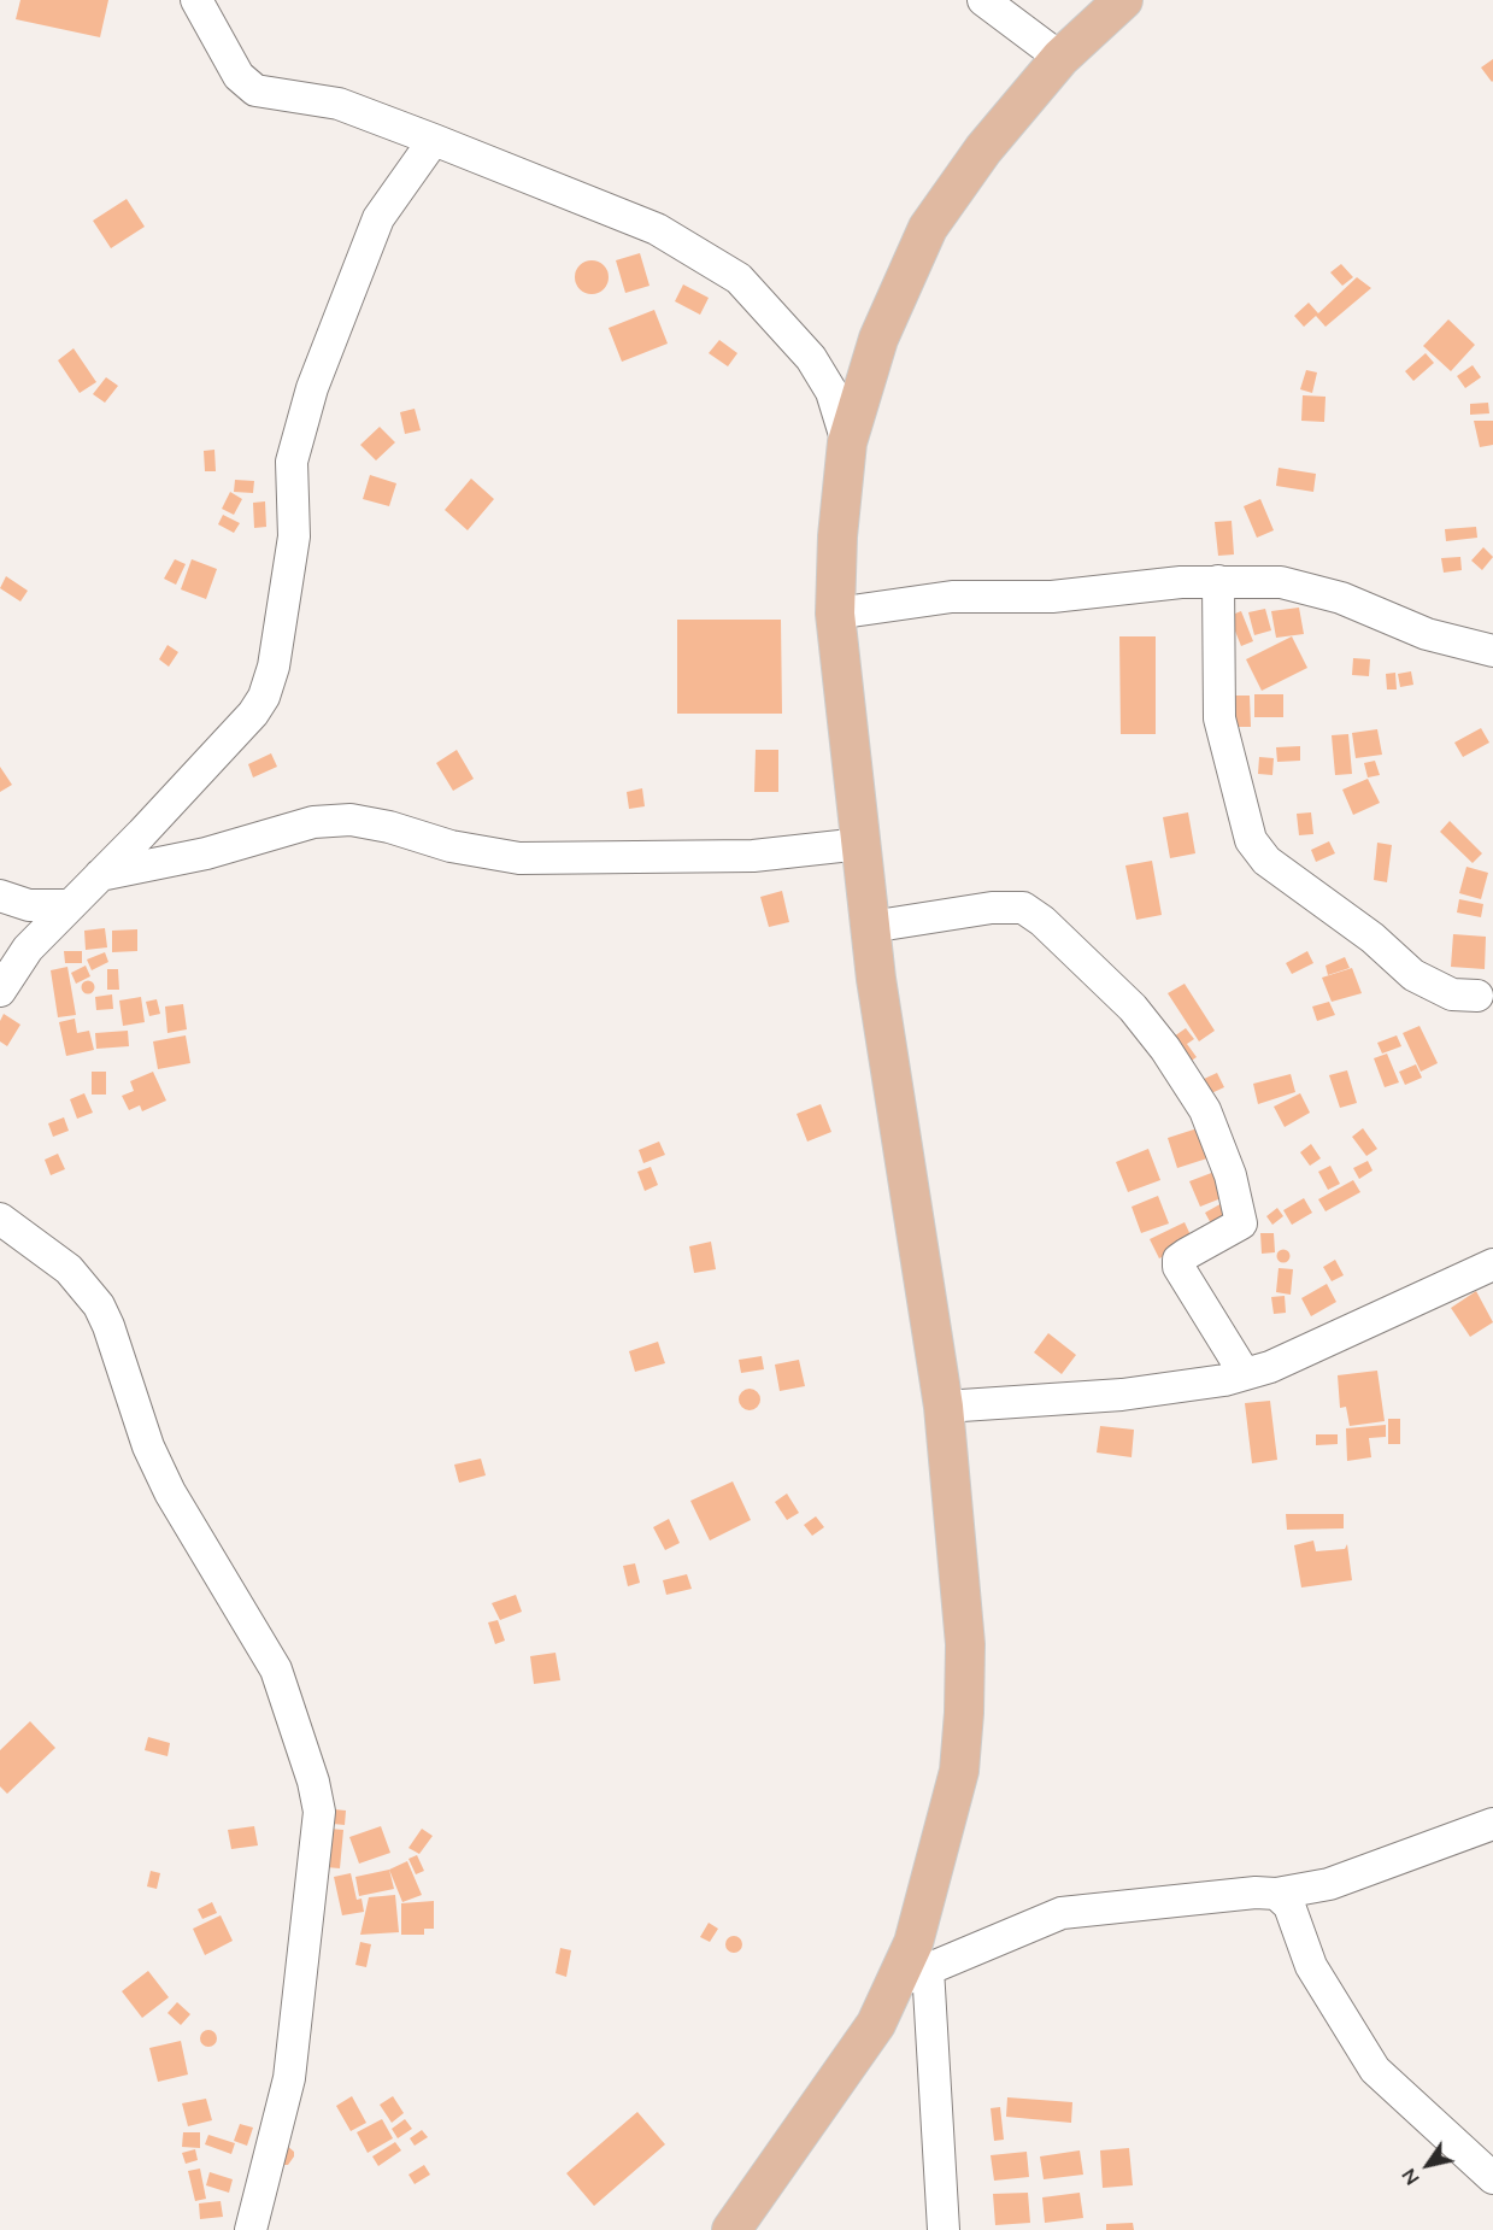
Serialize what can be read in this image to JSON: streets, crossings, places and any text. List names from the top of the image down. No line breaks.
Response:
{"north":"bottom left"}
